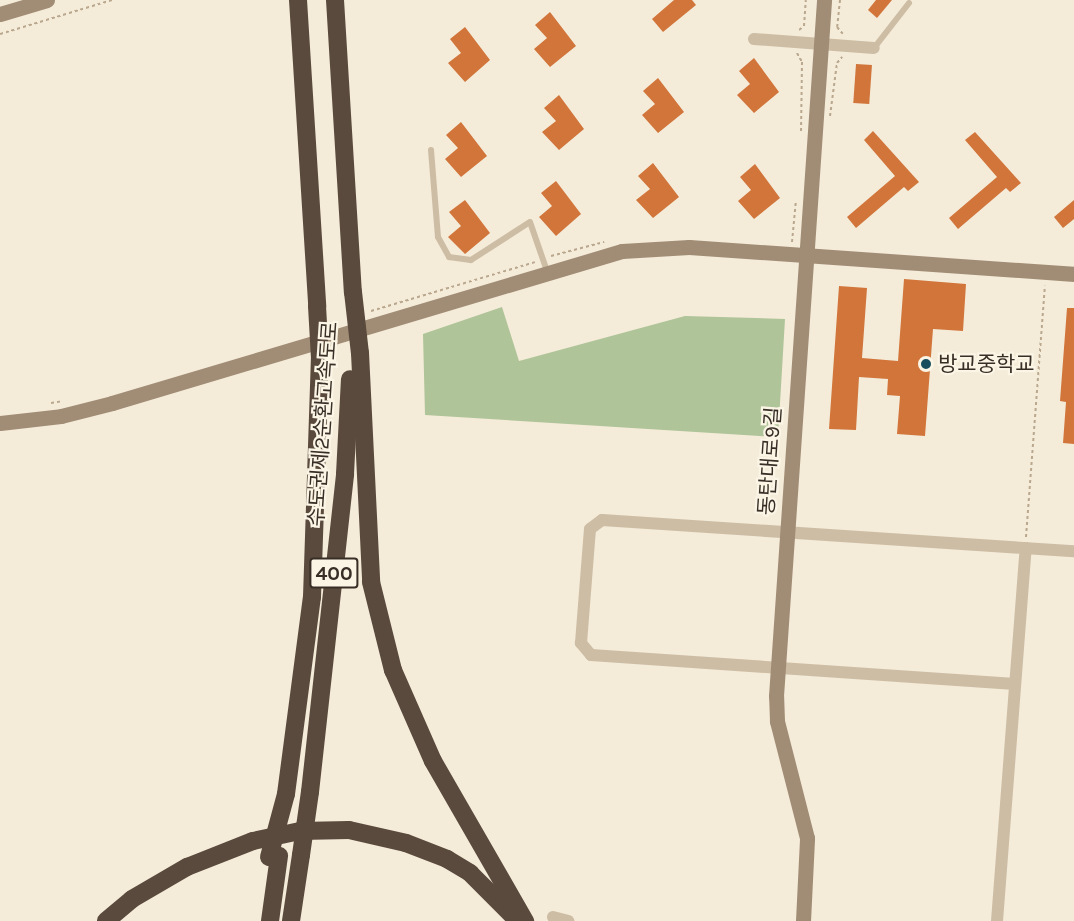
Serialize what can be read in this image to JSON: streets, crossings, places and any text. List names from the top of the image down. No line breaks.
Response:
{"streets":{"highway":["수도권제2순환고속도로","400"],"street":["동탄대로9길"]},"places":["방교중학교"]}
